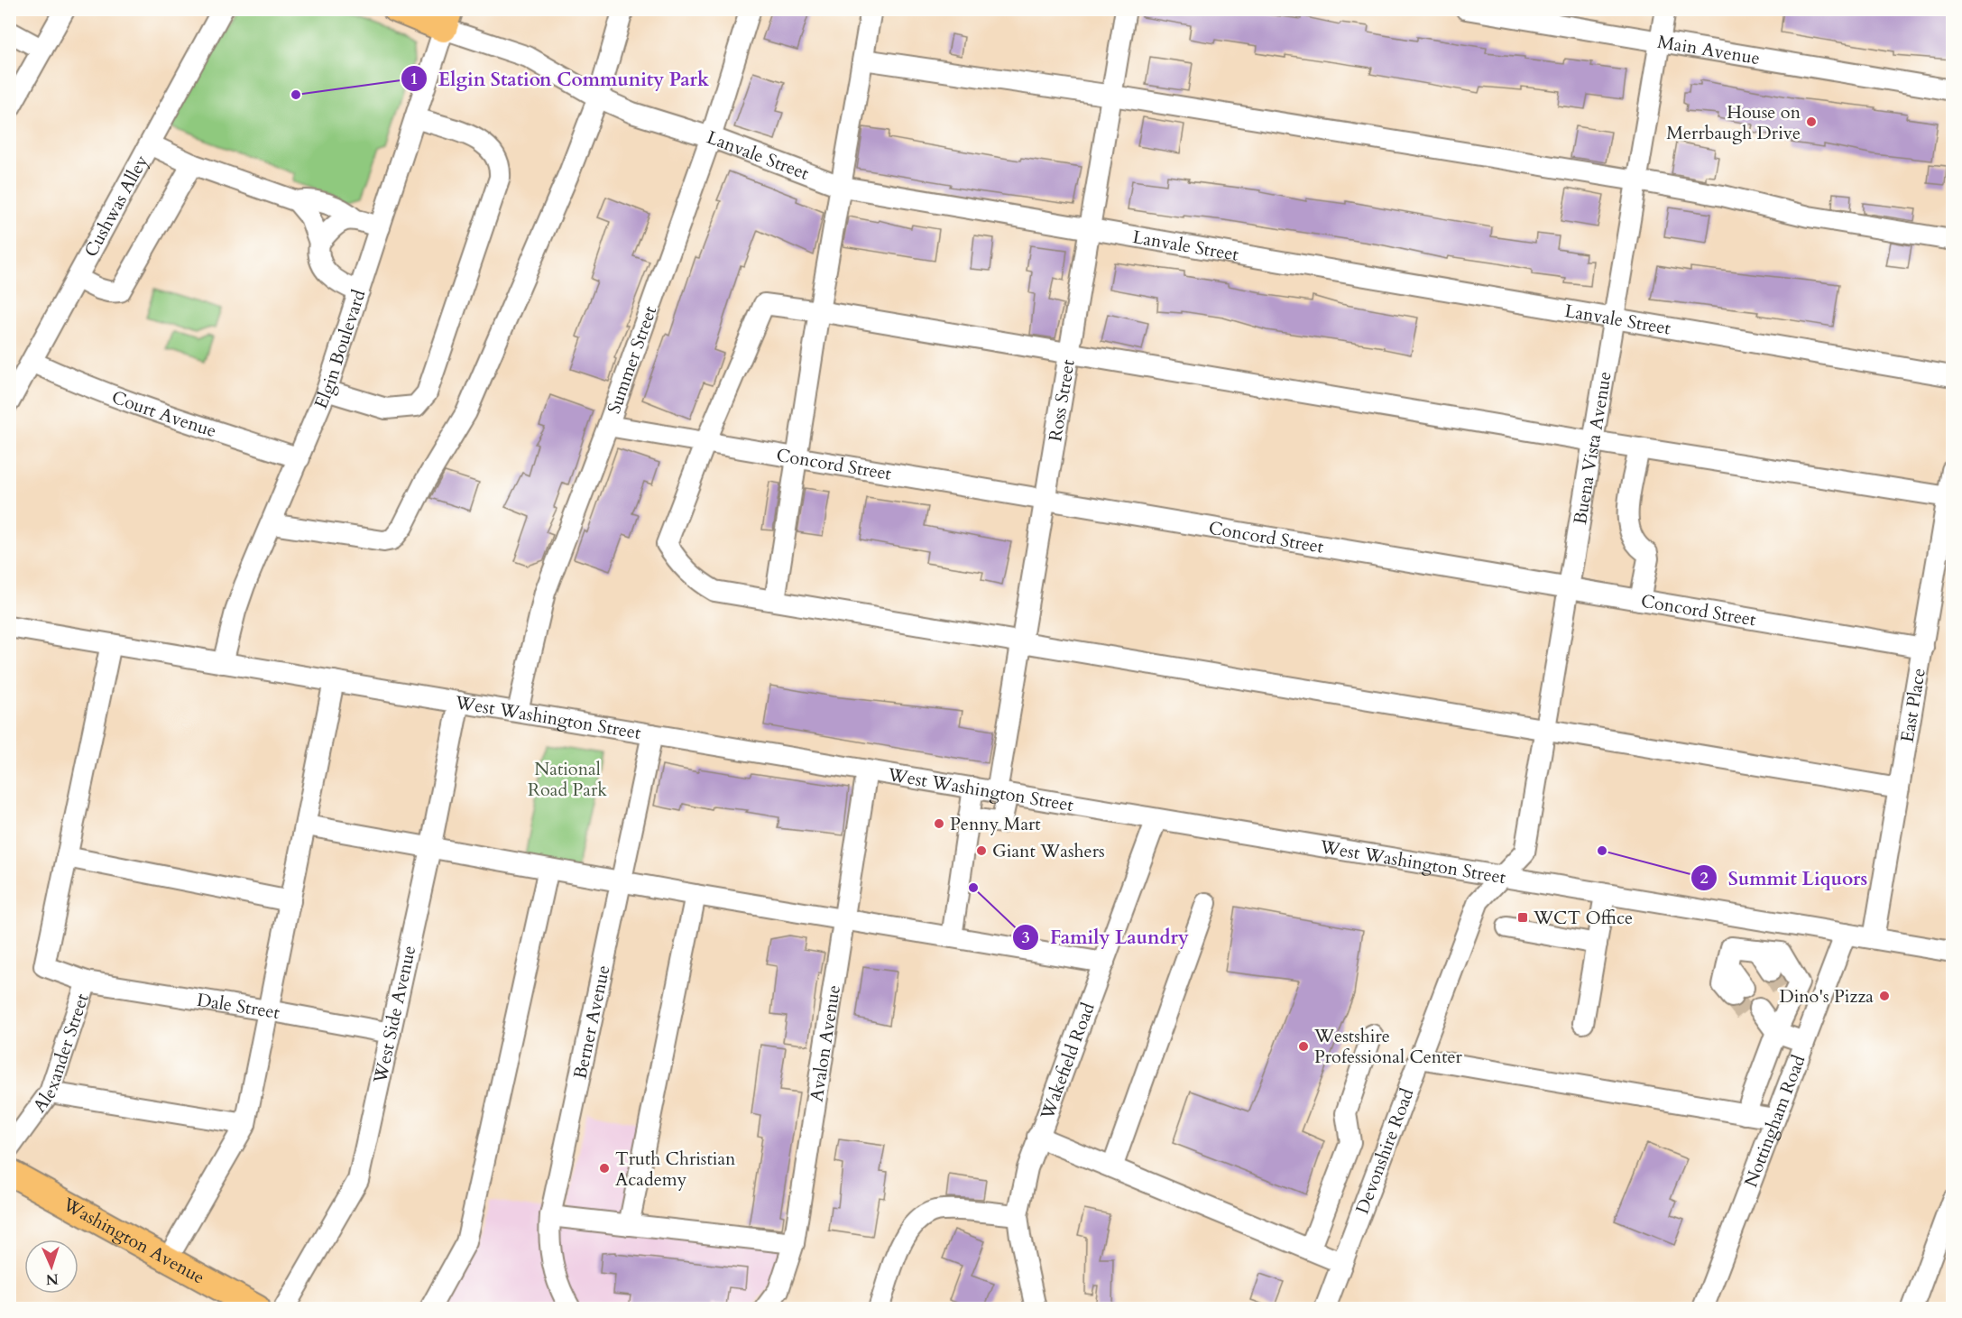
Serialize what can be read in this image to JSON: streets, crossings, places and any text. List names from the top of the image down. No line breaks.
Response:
{"streets":{"main road":["Washington Avenue"],"street":["Main Avenue","Lanvale Street","Cushwas Alley","Elgin Boulevard","Summer Street","Ross Street","Court Avenue","Buena Vista Avenue","Concord Street","East Place","West Washington Street","Dale Street","West Side Avenue","Berner Avenue","Avalon Avenue","Alexander Street","Wakefield Road","Nottingham Road","Devonshire Road"]},"crossings":[["Main Avenue","Buena Vista Avenue"],["Lanvale Street","Elgin Boulevard"],["Lanvale Street","Summer Street"],["Lanvale Street","Ross Street"],["Lanvale Street","Buena Vista Avenue"],["Cushwas Alley","Court Avenue"],["Elgin Boulevard","Court Avenue"],["Elgin Boulevard","West Washington Street"],["Summer Street","Concord Street"],["Summer Street","West Washington Street"],["Ross Street","Concord Street"],["Ross Street","West Washington Street"],["Buena Vista Avenue","Concord Street"],["Buena Vista Avenue","West Washington Street"],["Buena Vista Avenue","Devonshire Road"],["Concord Street","East Place"],["East Place","West Washington Street"],["West Washington Street","West Side Avenue"],["West Washington Street","Berner Avenue"],["West Washington Street","Avalon Avenue"],["West Washington Street","Wakefield Road"],["West Washington Street","Nottingham Road"],["West Washington Street","Devonshire Road"],["Dale Street","West Side Avenue"],["Dale Street","Alexander Street"]],"parks":["National Road Park"],"places":{"other":["Elgin Station Community Park","House on Merrbaugh Drive","Penny Mart","Giant Washers","Summit Liquors","Family Laundry","Dino's Pizza","Westshire Professional Center","Truth Christian Academy"],"transit":["WCT Office"]},"north":"bottom"}
